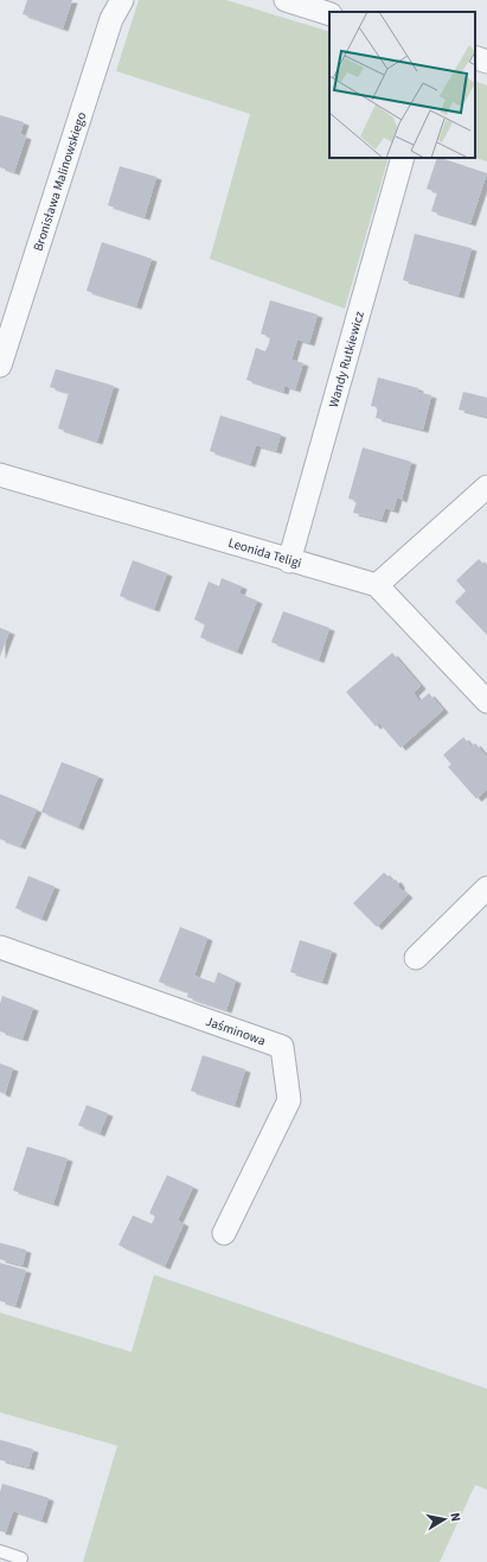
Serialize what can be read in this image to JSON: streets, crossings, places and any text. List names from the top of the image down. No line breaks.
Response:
{"streets":{"street":["Bronisława Malinowskiego","Wandy Rutkiewicz","Leonida Teligi","Jaśminowa"]},"crossings":[["Wandy Rutkiewicz","Leonida Teligi"]],"north":"right"}
